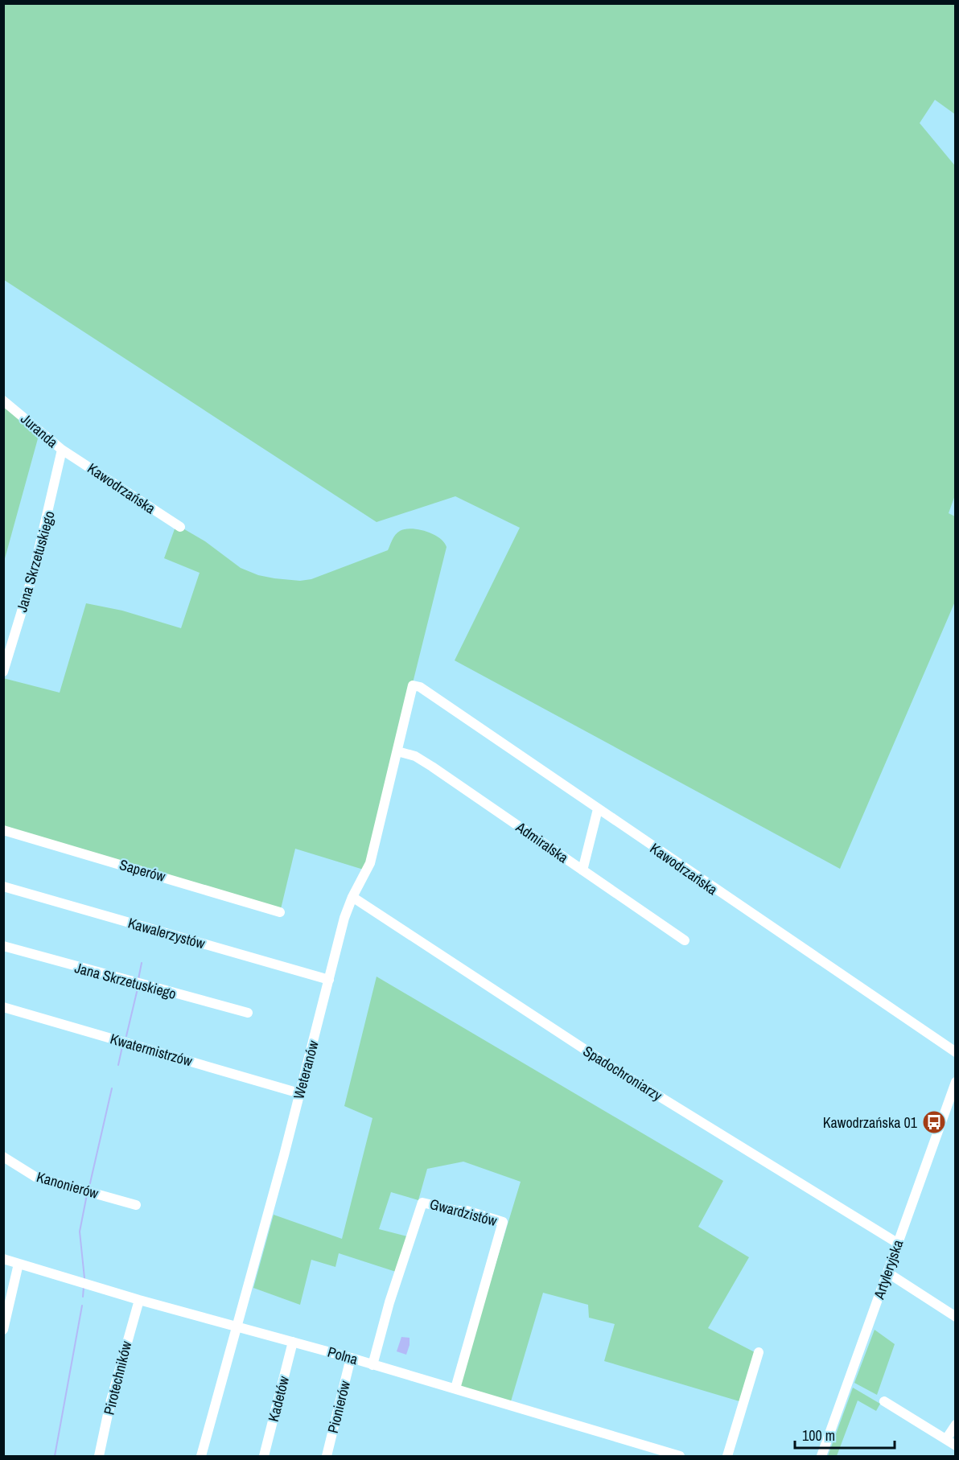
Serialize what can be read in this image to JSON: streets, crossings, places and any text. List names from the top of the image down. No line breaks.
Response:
{"streets":{"street":["Juranda","Kawodrzańska","Jana Skrzetuskiego","Admiralska","Saperów","Kawalerzystów","Kwatermistrzów","Weteranów","Spadochroniarzy","Kanonierów","Gwardzistów","Artyleryjska","Polna","Pirotechników","Kadetów","Pionierów"]},"crossings":[["Juranda","Kawodrzańska"],["Juranda","Jana Skrzetuskiego"],["Kawodrzańska","Jana Skrzetuskiego"],["Kawodrzańska","Weteranów"],["Admiralska","Weteranów"],["Kawalerzystów","Weteranów"],["Kwatermistrzów","Weteranów"],["Weteranów","Spadochroniarzy"],["Weteranów","Polna"],["Spadochroniarzy","Artyleryjska"],["Gwardzistów","Polna"],["Polna","Pirotechników"],["Polna","Kadetów"],["Polna","Pionierów"]],"places":{"bus stop":["Kawodrzańska 01"]},"scale_bar":"100 m"}
